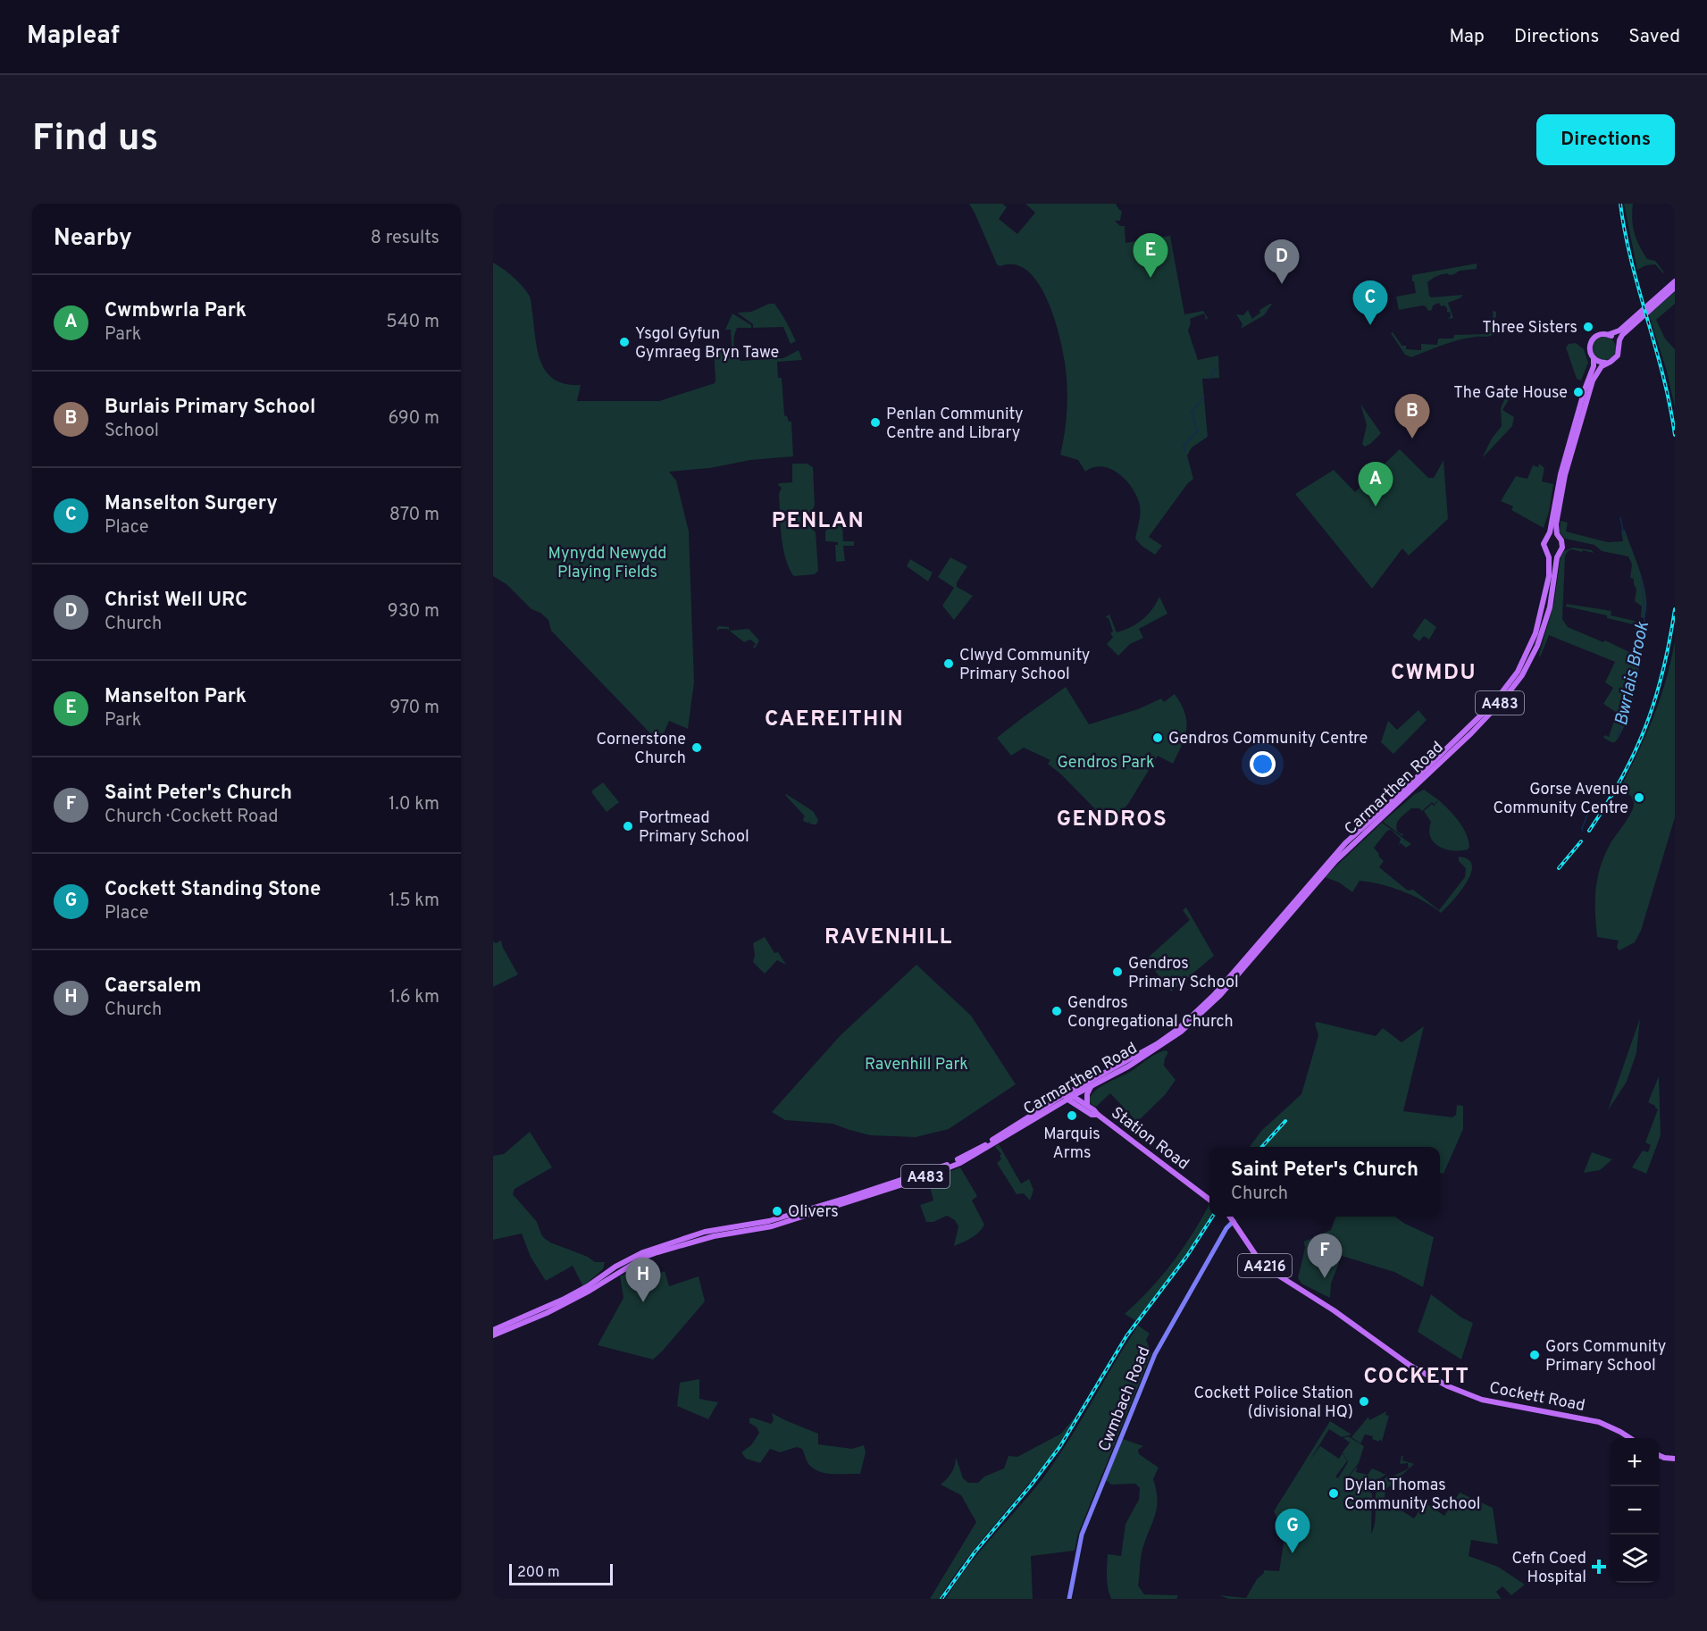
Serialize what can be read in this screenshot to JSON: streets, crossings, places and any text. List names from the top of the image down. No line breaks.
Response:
{"streets":{"main road":["A483","Carmarthen Road","Station Road","A4216","Cockett Road","Cwmbach Road"]},"crossings":[["A483","Carmarthen Road"],["Carmarthen Road","Station Road"],["A4216","Cockett Road"],["A4216","Cwmbach Road"],["Cockett Road","Cwmbach Road"]],"districts":["PENLAN","CWMDU","CAEREITHIN","GENDROS","RAVENHILL","COCKETT"],"water":["Bwrlais Brook"],"parks":["Mynydd Newydd Playing Fields","Gendros Park","Ravenhill Park"],"places":{"other":["Three Sisters","Ysgol Gyfun Gymraeg Bryn Tawe","The Gate House","Penlan Community Centre and Library","Clwyd Community Primary School","Gendros Community Centre","Cornerstone Church","Gorse Avenue Community Centre","Portmead Primary School","Gendros Primary School","Gendros Congregational Church","Marquis Arms","Olivers","Gors Community Primary School","Cockett Police Station (divisional HQ)","Dylan Thomas Community School"],"health":["Cefn Coed Hospital"]},"scale_bar":"200 m","page":{"header":"Mapleaf","nav":["Map","Directions","Saved"],"buttons":"Directions","title":"Find us","heading":["Nearby","8 results"],"pins":["E","D","C","B","A","F","H","G"],"list":[{"mark":"A","name":"Cwmbwrla Park","note":"Park","value":"540 m"},{"mark":"B","name":"Burlais Primary School","note":"School","value":"690 m"},{"mark":"C","name":"Manselton Surgery","note":"Place","value":"870 m"},{"mark":"D","name":"Christ Well URC","note":"Church","value":"930 m"},{"mark":"E","name":"Manselton Park","note":"Park","value":"970 m"},{"mark":"F","name":"Saint Peter's Church","note":"Church · Cockett Road","value":"1.0 km"},{"mark":"G","name":"Cockett Standing Stone","note":"Place","value":"1.5 km"},{"mark":"H","name":"Caersalem","note":"Church","value":"1.6 km"}],"popup":["Saint Peter's Church","Church"],"map_buttons":["+","−"],"scale":"200 m"}}
